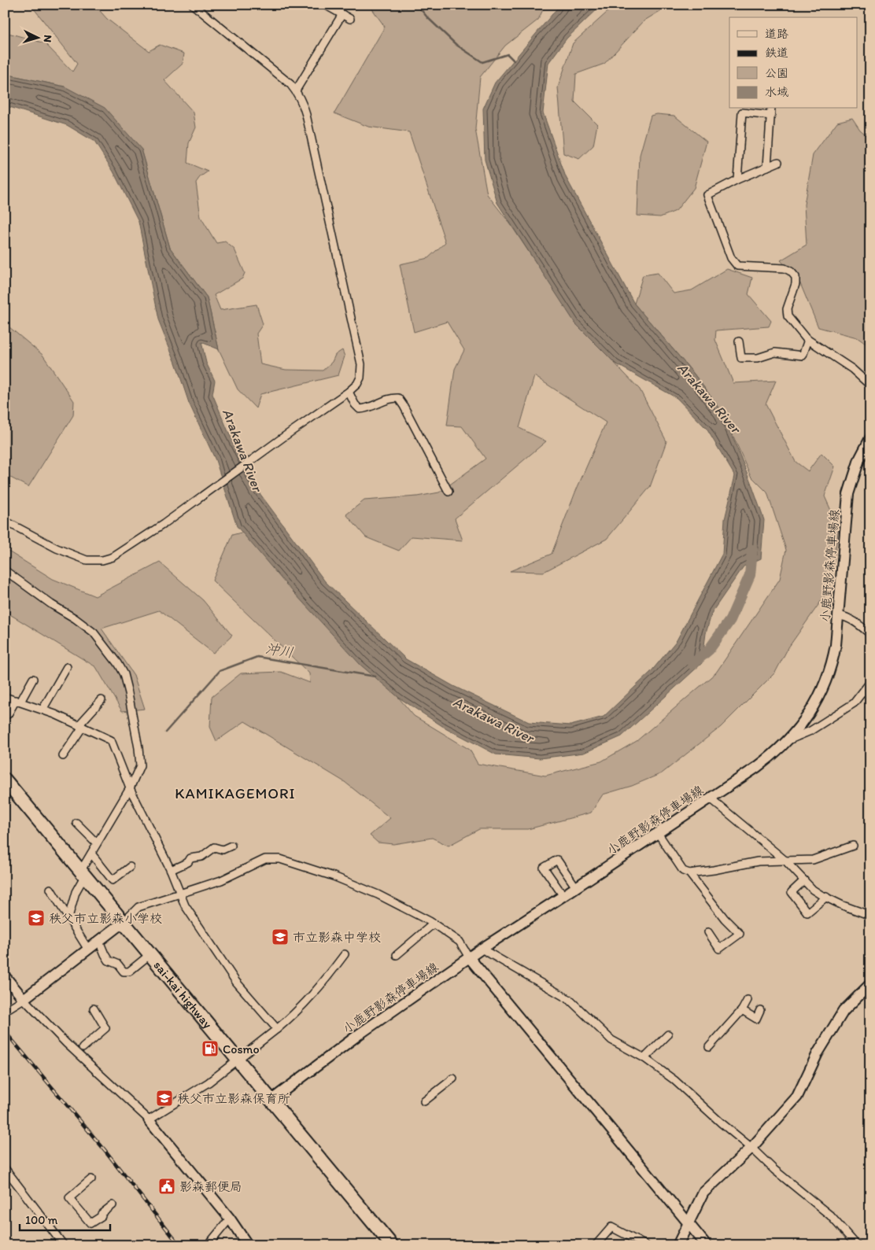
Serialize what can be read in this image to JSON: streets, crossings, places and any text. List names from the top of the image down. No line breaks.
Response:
{"streets":{"highway":["sai-kai highway"],"main road":["小鹿野影森停車場線"]},"crossings":[["小鹿野影森停車場線","sai-kai highway"]],"districts":["KAMIKAGEMORI"],"water":["Arakawa River","沖川"],"places":{"school or university":["秩父市立影森小学校","市立影森中学校","秩父市立影森保育所"],"fuel station":["Cosmo"],"public building":["影森郵便局"]},"legend":["道路","鉄道","公園","水域"],"scale_bar":"100 m","north":"right"}
